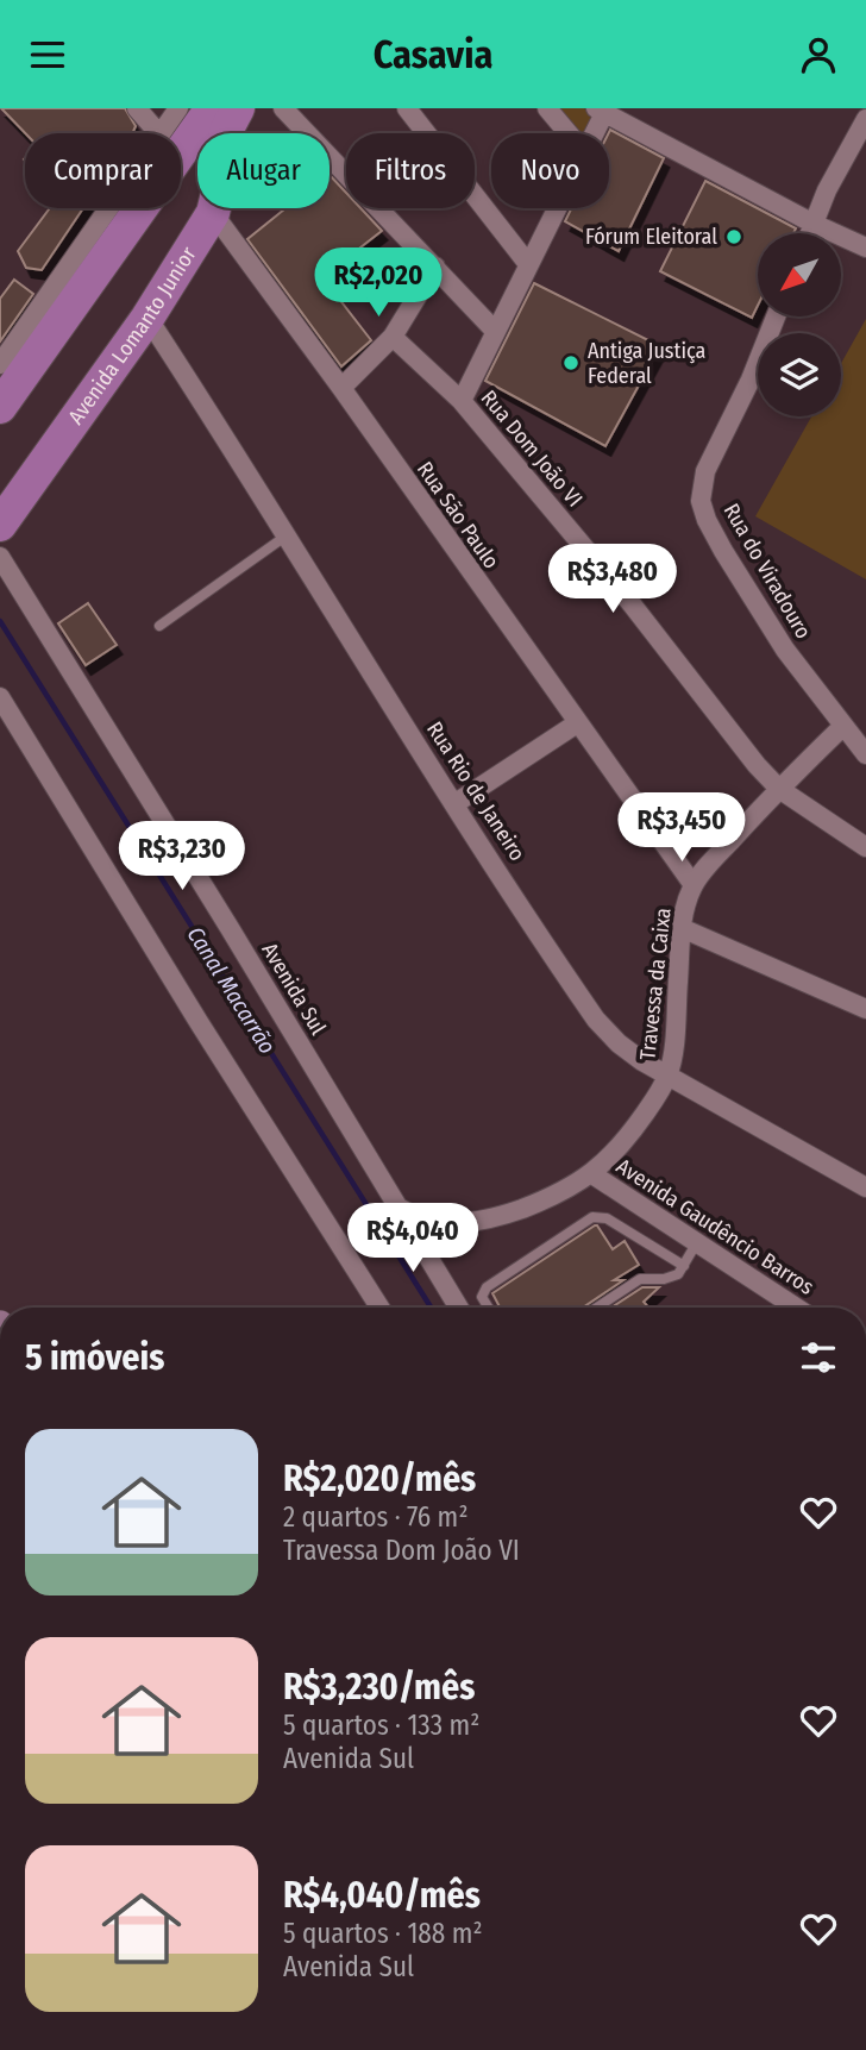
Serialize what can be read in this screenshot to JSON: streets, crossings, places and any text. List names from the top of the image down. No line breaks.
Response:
{"streets":{"highway":["Avenida Lomanto Junior"],"street":["Rua Dom João VI","Rua São Paulo","Rua do Viradouro","Rua Rio de Janeiro","Travessa da Caixa","Avenida Sul","Avenida Gaudêncio Barros"]},"crossings":[["Avenida Lomanto Junior","Rua São Paulo"],["Avenida Lomanto Junior","Rua Rio de Janeiro"],["Rua Dom João VI","Travessa da Caixa"],["Rua São Paulo","Travessa da Caixa"],["Rua do Viradouro","Travessa da Caixa"],["Rua Rio de Janeiro","Travessa da Caixa"],["Travessa da Caixa","Avenida Sul"],["Travessa da Caixa","Avenida Gaudêncio Barros"]],"water":["Canal Macarrão"],"places":["Fórum Eleitoral","Antiga Justiça Federal"],"north":"bottom left","page":{"header":"Casavia","chip":["Comprar","Alugar","Filtros","Novo"],"price":["R$2,020","R$3,480","R$3,450","R$3,230","R$4,040"],"heading":"5 imóveis","list":[{"name":"R$2,020/mês","note":"2 quartos · 76 m² · Travessa Dom João VI"},{"name":"R$3,230/mês","note":"5 quartos · 133 m² · Avenida Sul"},{"name":"R$4,040/mês","note":"5 quartos · 188 m² · Avenida Sul"}]}}
